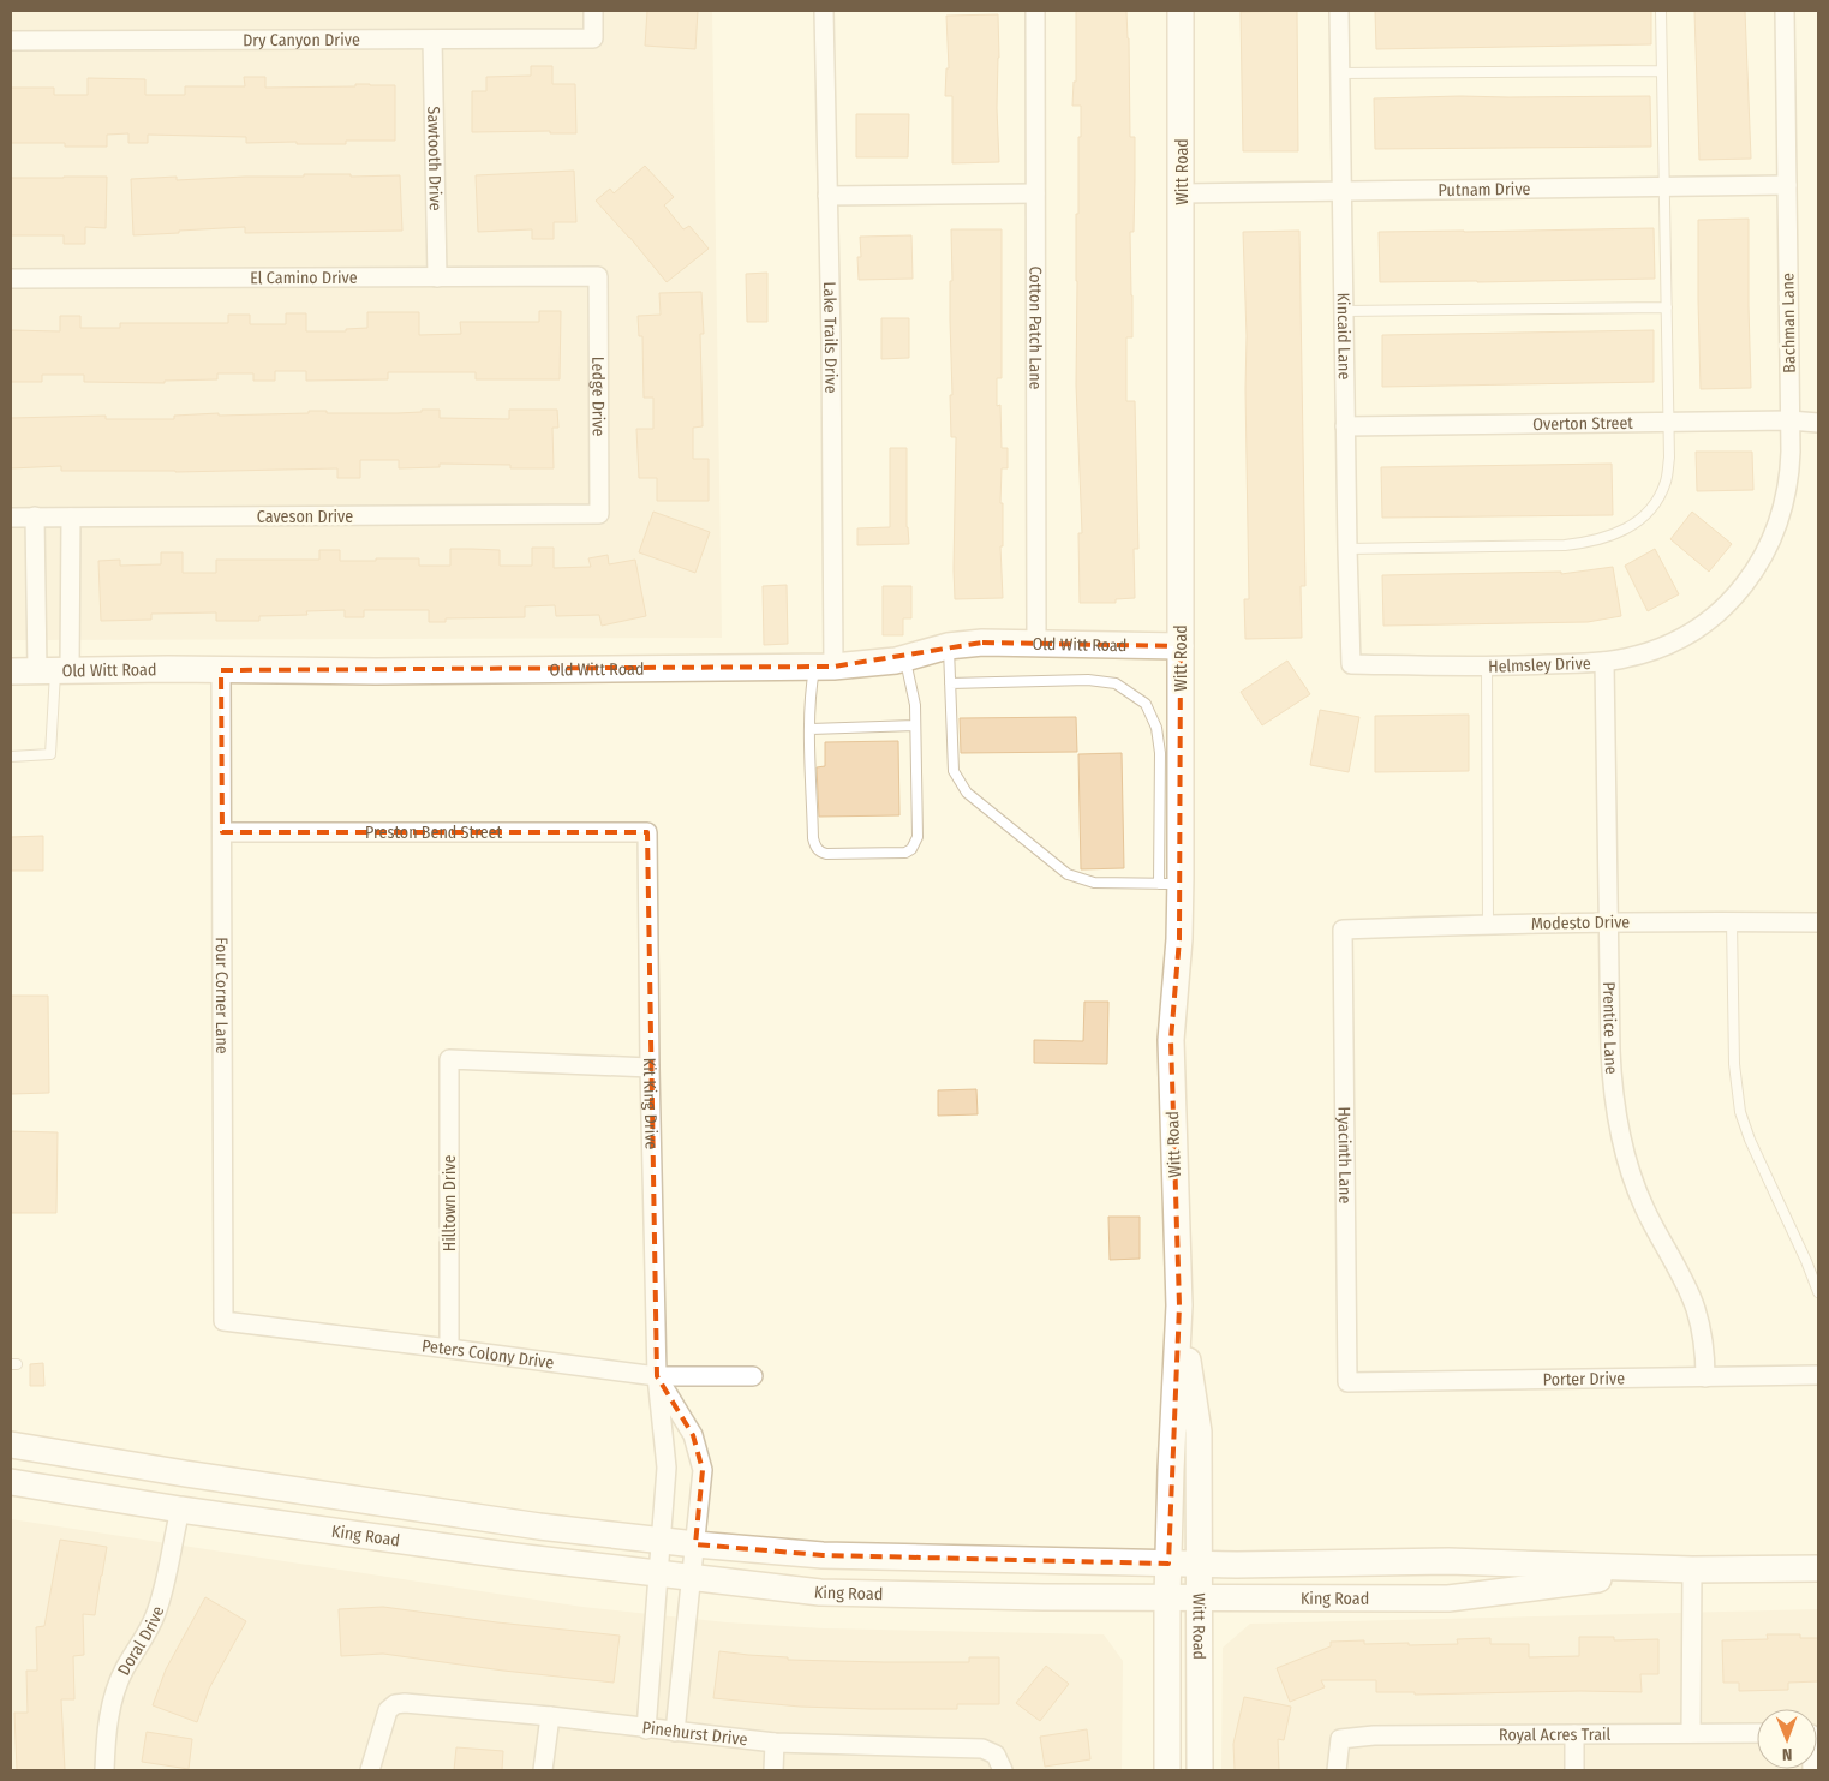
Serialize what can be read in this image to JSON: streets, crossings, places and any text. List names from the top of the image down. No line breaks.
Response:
{"streets":{"street":["Dry Canyon Drive","Sawtooth Drive","Witt Road","Putnam Drive","El Camino Drive","Bachman Lane","Cotton Patch Lane","Kincaid Lane","Lake Trails Drive","Ledge Drive","Overton Street","Caveson Drive","Old Witt Road","Helmsley Drive","Preston Bend Street","Modesto Drive","Four Corner Lane","Prentice Lane","Kit King Drive","Hyacinth Lane","Hilltown Drive","Peters Colony Drive","Porter Drive","King Road","Doral Drive","Pinehurst Drive","Royal Acres Trail"]},"crossings":[["Dry Canyon Drive","Sawtooth Drive"],["Sawtooth Drive","El Camino Drive"],["Witt Road","Putnam Drive"],["Witt Road","Old Witt Road"],["Witt Road","King Road"],["Putnam Drive","Bachman Lane"],["Putnam Drive","Kincaid Lane"],["El Camino Drive","Ledge Drive"],["Bachman Lane","Overton Street"],["Bachman Lane","Helmsley Drive"],["Cotton Patch Lane","Old Witt Road"],["Kincaid Lane","Overton Street"],["Kincaid Lane","Helmsley Drive"],["Lake Trails Drive","Old Witt Road"],["Ledge Drive","Caveson Drive"],["Old Witt Road","Four Corner Lane"],["Helmsley Drive","Prentice Lane"],["Preston Bend Street","Four Corner Lane"],["Preston Bend Street","Kit King Drive"],["Modesto Drive","Prentice Lane"],["Modesto Drive","Hyacinth Lane"],["Four Corner Lane","Peters Colony Drive"],["Prentice Lane","Porter Drive"],["Kit King Drive","Hilltown Drive"],["Kit King Drive","Peters Colony Drive"],["Kit King Drive","King Road"],["Kit King Drive","Pinehurst Drive"],["Hyacinth Lane","Porter Drive"],["Hilltown Drive","Peters Colony Drive"],["King Road","Doral Drive"]],"north":"bottom"}
